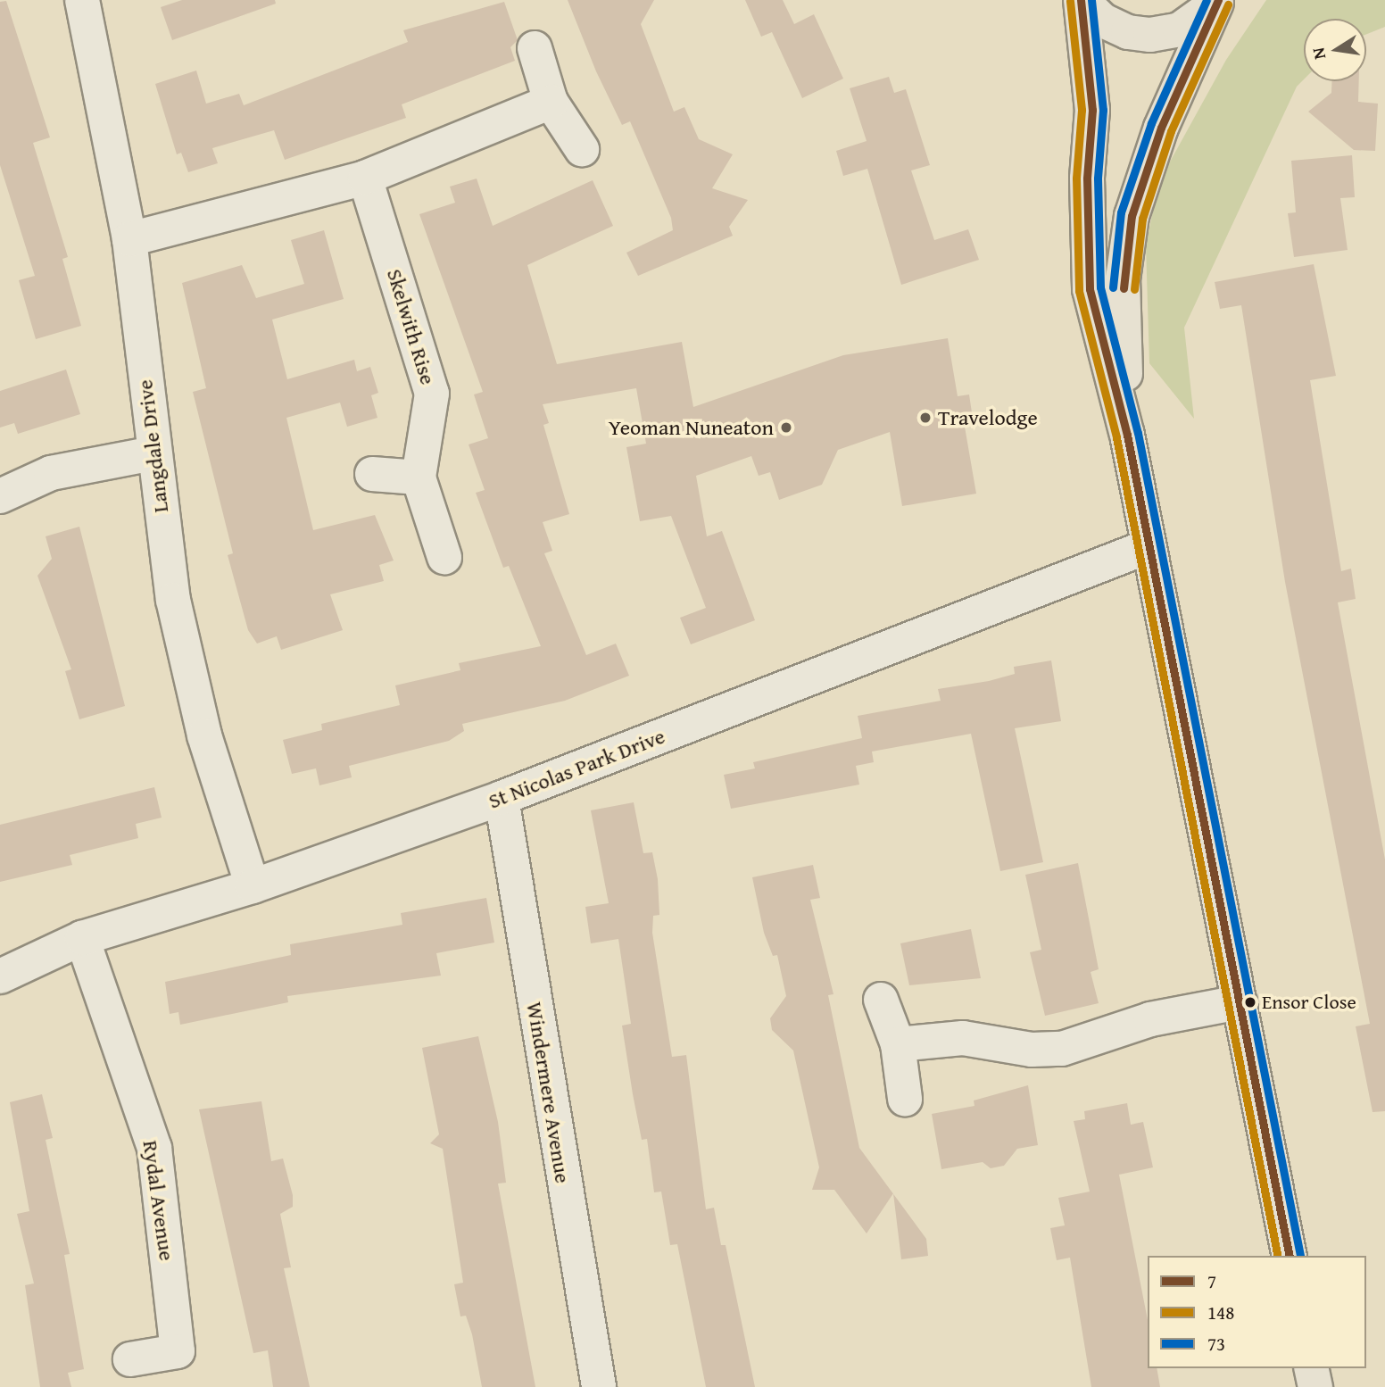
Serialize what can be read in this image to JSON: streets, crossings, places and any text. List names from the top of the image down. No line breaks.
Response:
{"streets":{"street":["Skelwith Rise","Langdale Drive","St Nicolas Park Drive","Windermere Avenue","Rydal Avenue"]},"crossings":[["Langdale Drive","St Nicolas Park Drive"],["St Nicolas Park Drive","Windermere Avenue"],["St Nicolas Park Drive","Rydal Avenue"]],"places":["Travelodge","Yeoman Nuneaton","Ensor Close"],"lines":["transit line 7","transit line 73","transit line 148"],"legend":["7","148","73"],"north":"left"}
